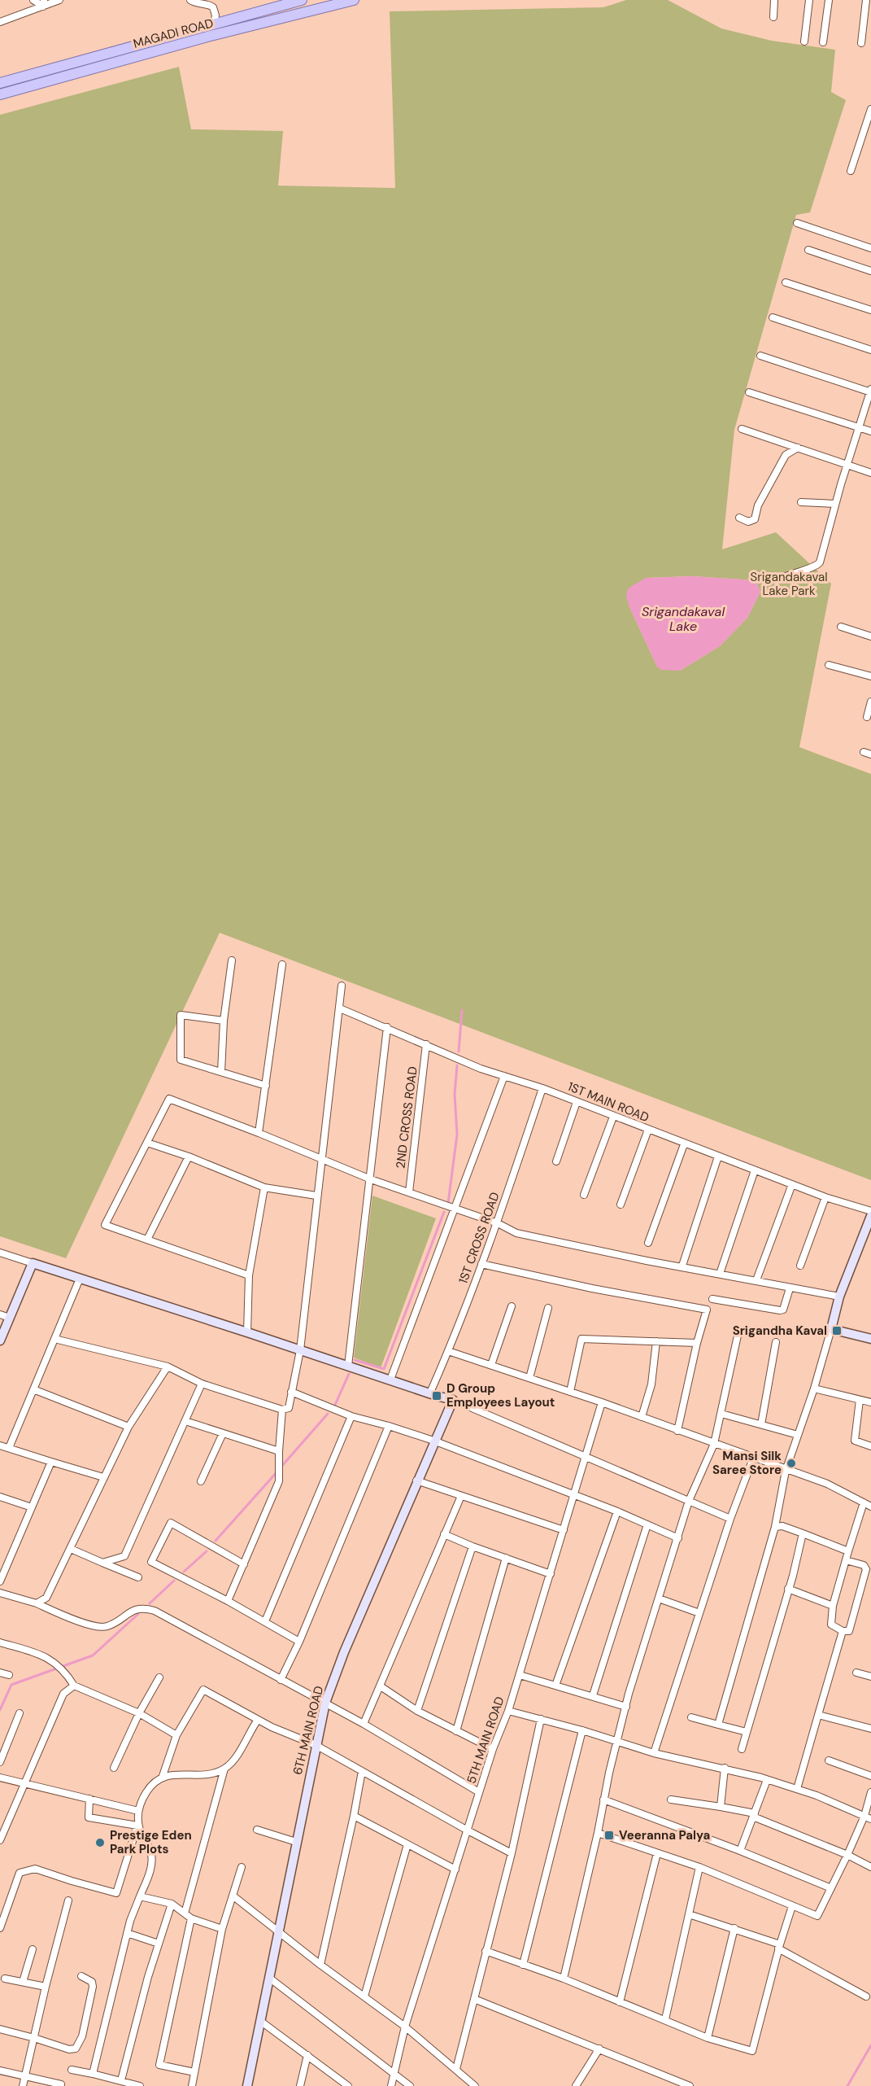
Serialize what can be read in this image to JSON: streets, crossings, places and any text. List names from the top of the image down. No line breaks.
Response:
{"streets":{"main road":["MAGADI ROAD"],"street":["1ST MAIN ROAD","2ND CROSS ROAD","1ST CROSS ROAD","6TH MAIN ROAD","5TH MAIN ROAD"]},"crossings":[["1ST MAIN ROAD","2ND CROSS ROAD"],["1ST MAIN ROAD","1ST CROSS ROAD"]],"water":["Srigandakaval Lake"],"parks":["Srigandakaval Lake Park"],"places":{"transit":["Srigandha Kaval","D Group Employees Layout","Veeranna Palya"],"other":["Mansi Silk Saree Store","Prestige Eden Park Plots"]}}
